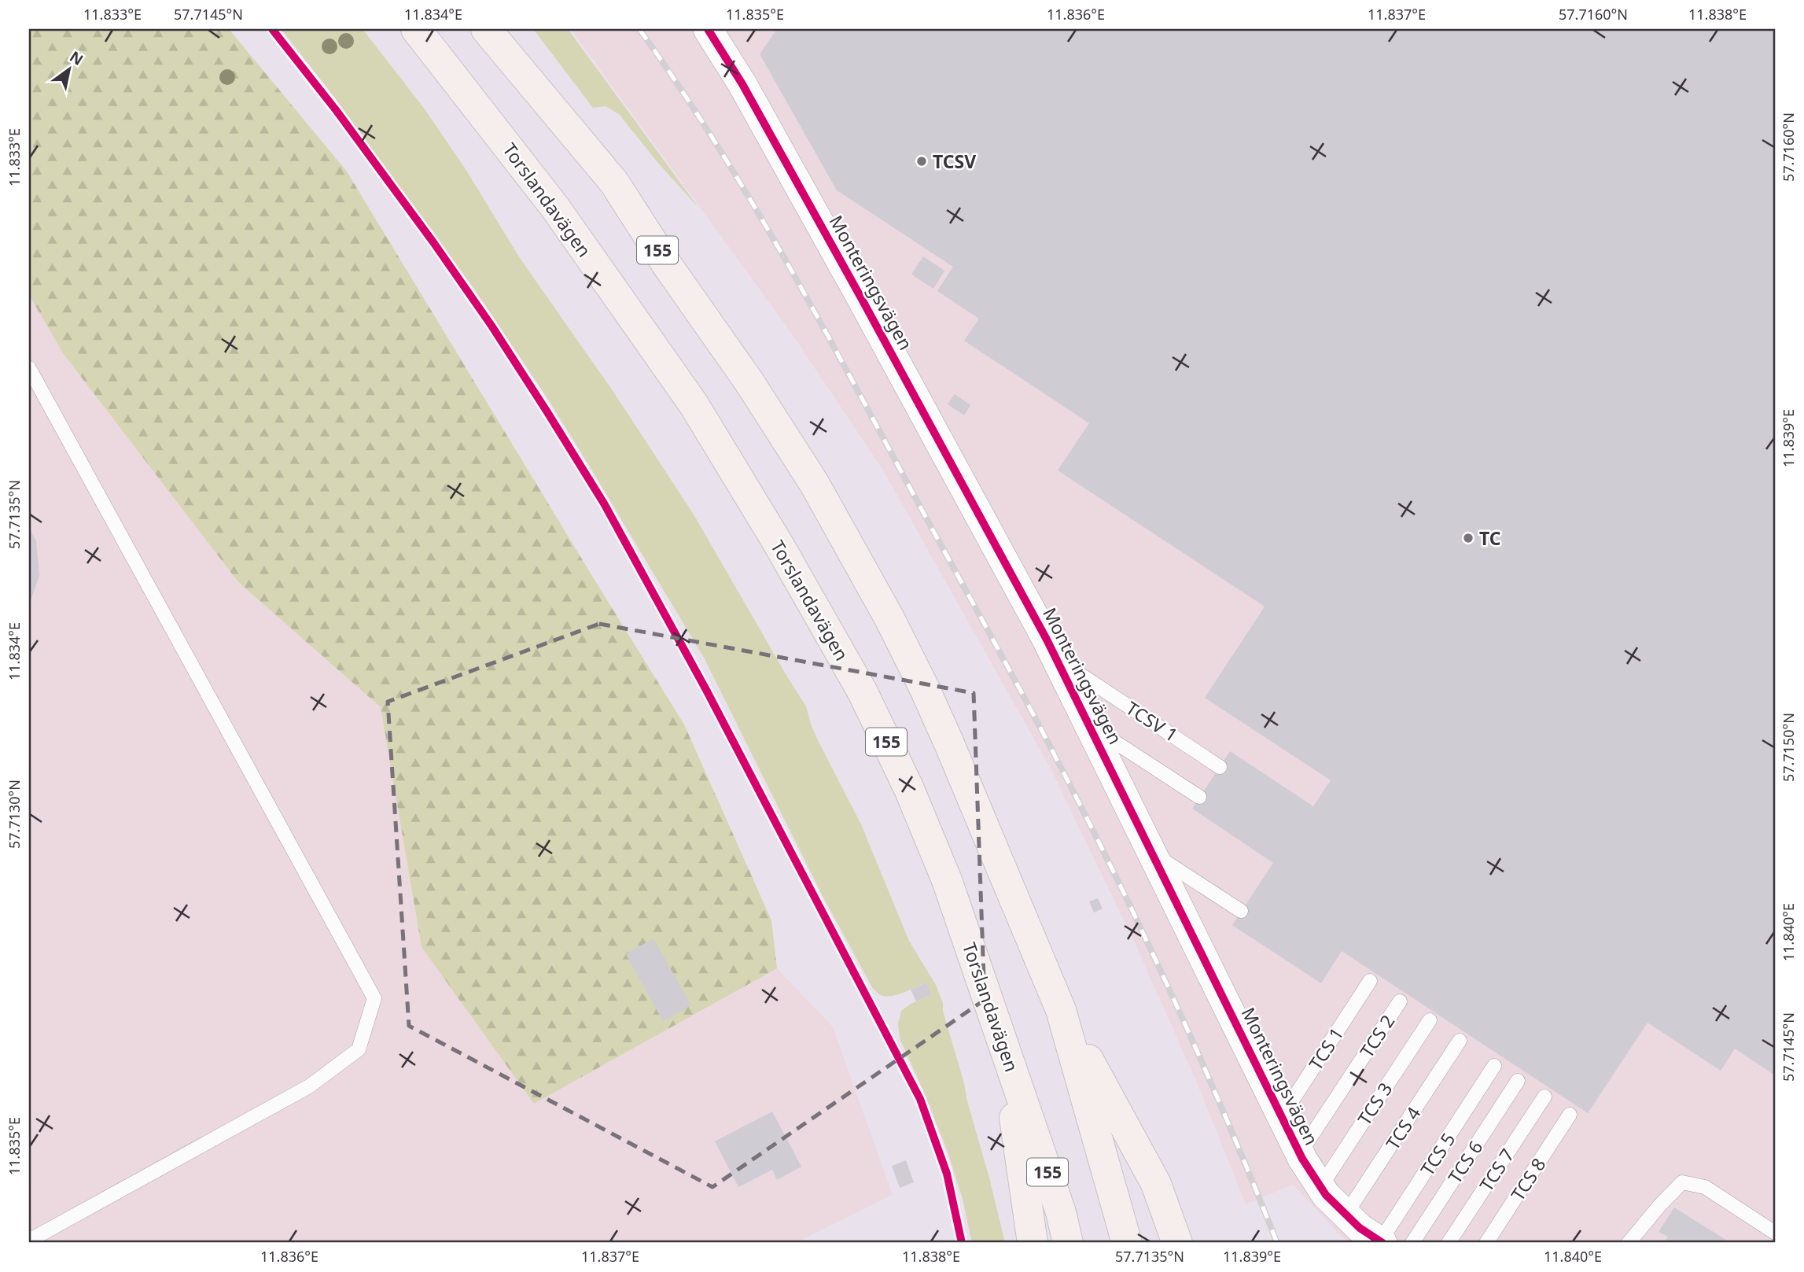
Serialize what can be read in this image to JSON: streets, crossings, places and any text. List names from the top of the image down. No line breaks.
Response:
{"streets":{"main road":["Torslandavägen","155"],"street":["Monteringsvägen"],"lane":["TCSV 1","TCS 2","TCS 1","TCS 3","TCS 4","TCS 5","TCS 6","TCS 7","TCS 8"]},"crossings":[["Monteringsvägen","TCSV 1"],["Monteringsvägen","TCS 2"],["Monteringsvägen","TCS 1"],["Monteringsvägen","TCS 3"],["Monteringsvägen","TCS 4"],["Monteringsvägen","TCS 5"]],"places":["TCSV","TC"],"north":"top right","coordinates":["11.833°E","57.7145°N","11.834°E","11.835°E","11.836°E","11.837°E","57.7160°N","11.838°E","11.839°E","57.7135°N","57.7150°N","57.7130°N","11.840°E"]}
